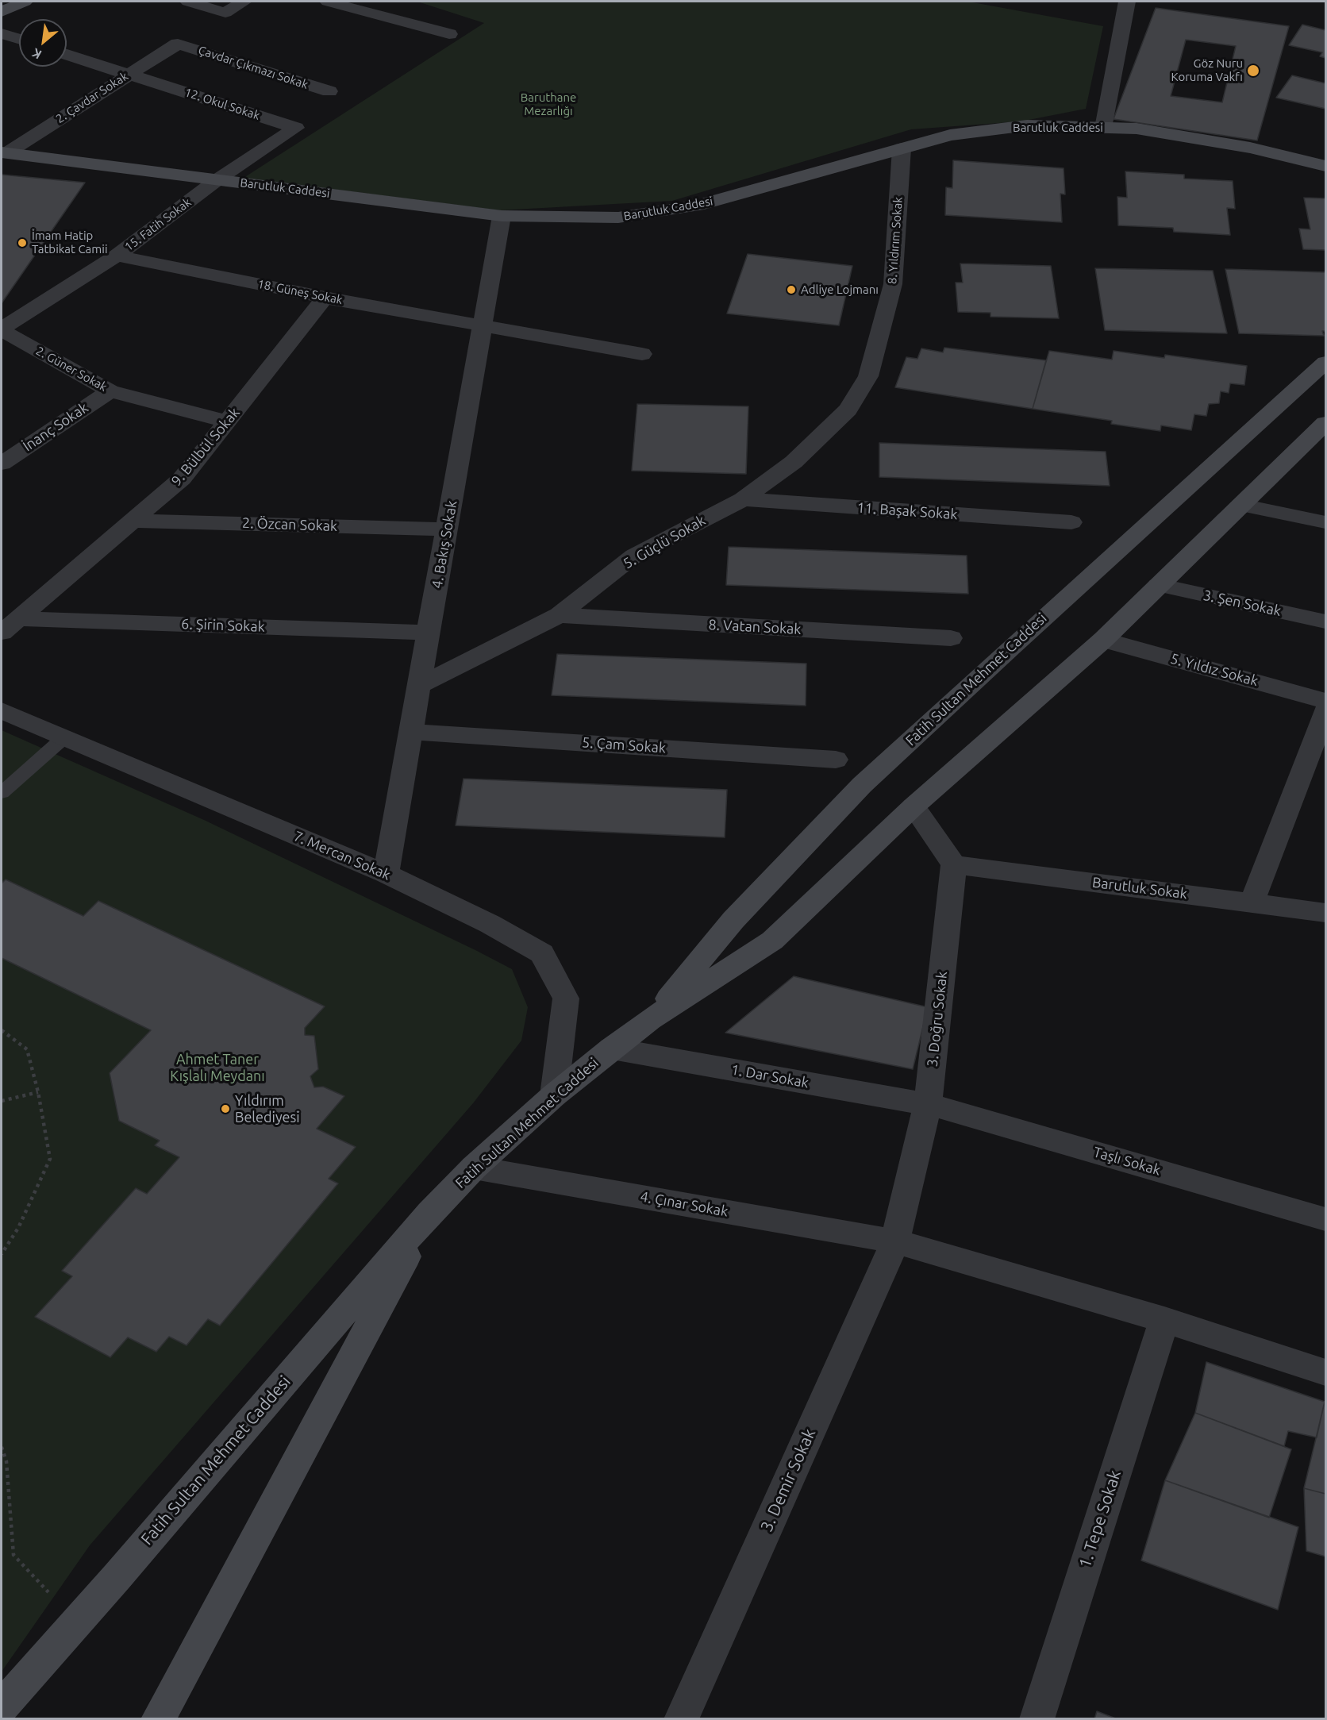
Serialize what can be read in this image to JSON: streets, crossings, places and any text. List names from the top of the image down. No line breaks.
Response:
{"streets":{"main road":["Barutluk Caddesi","Fatih Sultan Mehmet Caddesi"],"street":["Çavdar Çıkmazı Sokak","2. Çavdar Sokak","12. Okul Sokak","15. Fatih Sokak","8. Yıldırım Sokak","18. Güneş Sokak","2. Güner Sokak","İnanç Sokak","9. Bülbül Sokak","11. Başak Sokak","2. Özcan Sokak","5. Güçlü Sokak","4. Bakış Sokak","3. Şen Sokak","6. Şirin Sokak","8. Vatan Sokak","5. Yıldız Sokak","5. Çam Sokak","7. Mercan Sokak","Barutluk Sokak","3. Doğru Sokak","1. Dar Sokak","Taşlı Sokak","4. Çınar Sokak","3. Demir Sokak","1. Tepe Sokak"]},"crossings":[["Çavdar Çıkmazı Sokak","2. Çavdar Sokak"],["2. Çavdar Sokak","12. Okul Sokak"],["2. Çavdar Sokak","Barutluk Caddesi"],["12. Okul Sokak","Barutluk Caddesi"],["12. Okul Sokak","15. Fatih Sokak"],["Barutluk Caddesi","15. Fatih Sokak"],["Barutluk Caddesi","8. Yıldırım Sokak"],["Barutluk Caddesi","4. Bakış Sokak"],["15. Fatih Sokak","18. Güneş Sokak"],["15. Fatih Sokak","2. Güner Sokak"],["8. Yıldırım Sokak","5. Güçlü Sokak"],["18. Güneş Sokak","9. Bülbül Sokak"],["18. Güneş Sokak","4. Bakış Sokak"],["2. Güner Sokak","İnanç Sokak"],["2. Güner Sokak","9. Bülbül Sokak"],["9. Bülbül Sokak","2. Özcan Sokak"],["9. Bülbül Sokak","6. Şirin Sokak"],["11. Başak Sokak","5. Güçlü Sokak"],["2. Özcan Sokak","4. Bakış Sokak"],["5. Güçlü Sokak","4. Bakış Sokak"],["5. Güçlü Sokak","8. Vatan Sokak"],["4. Bakış Sokak","6. Şirin Sokak"],["4. Bakış Sokak","5. Çam Sokak"],["4. Bakış Sokak","7. Mercan Sokak"],["3. Şen Sokak","Fatih Sultan Mehmet Caddesi"],["5. Yıldız Sokak","Fatih Sultan Mehmet Caddesi"],["Fatih Sultan Mehmet Caddesi","7. Mercan Sokak"],["Fatih Sultan Mehmet Caddesi","1. Dar Sokak"],["Fatih Sultan Mehmet Caddesi","4. Çınar Sokak"],["Barutluk Sokak","3. Doğru Sokak"],["3. Doğru Sokak","1. Dar Sokak"],["3. Doğru Sokak","Taşlı Sokak"],["3. Doğru Sokak","4. Çınar Sokak"],["3. Doğru Sokak","3. Demir Sokak"],["1. Dar Sokak","Taşlı Sokak"],["4. Çınar Sokak","3. Demir Sokak"]],"parks":["Baruthane Mezarlığı","Ahmet Taner Kışlalı Meydanı"],"places":["Göz Nuru Koruma Vakfı","İmam Hatip Tatbikat Camii","Adliye Lojmanı","Yıldırım Belediyesi"],"north":"bottom left"}
